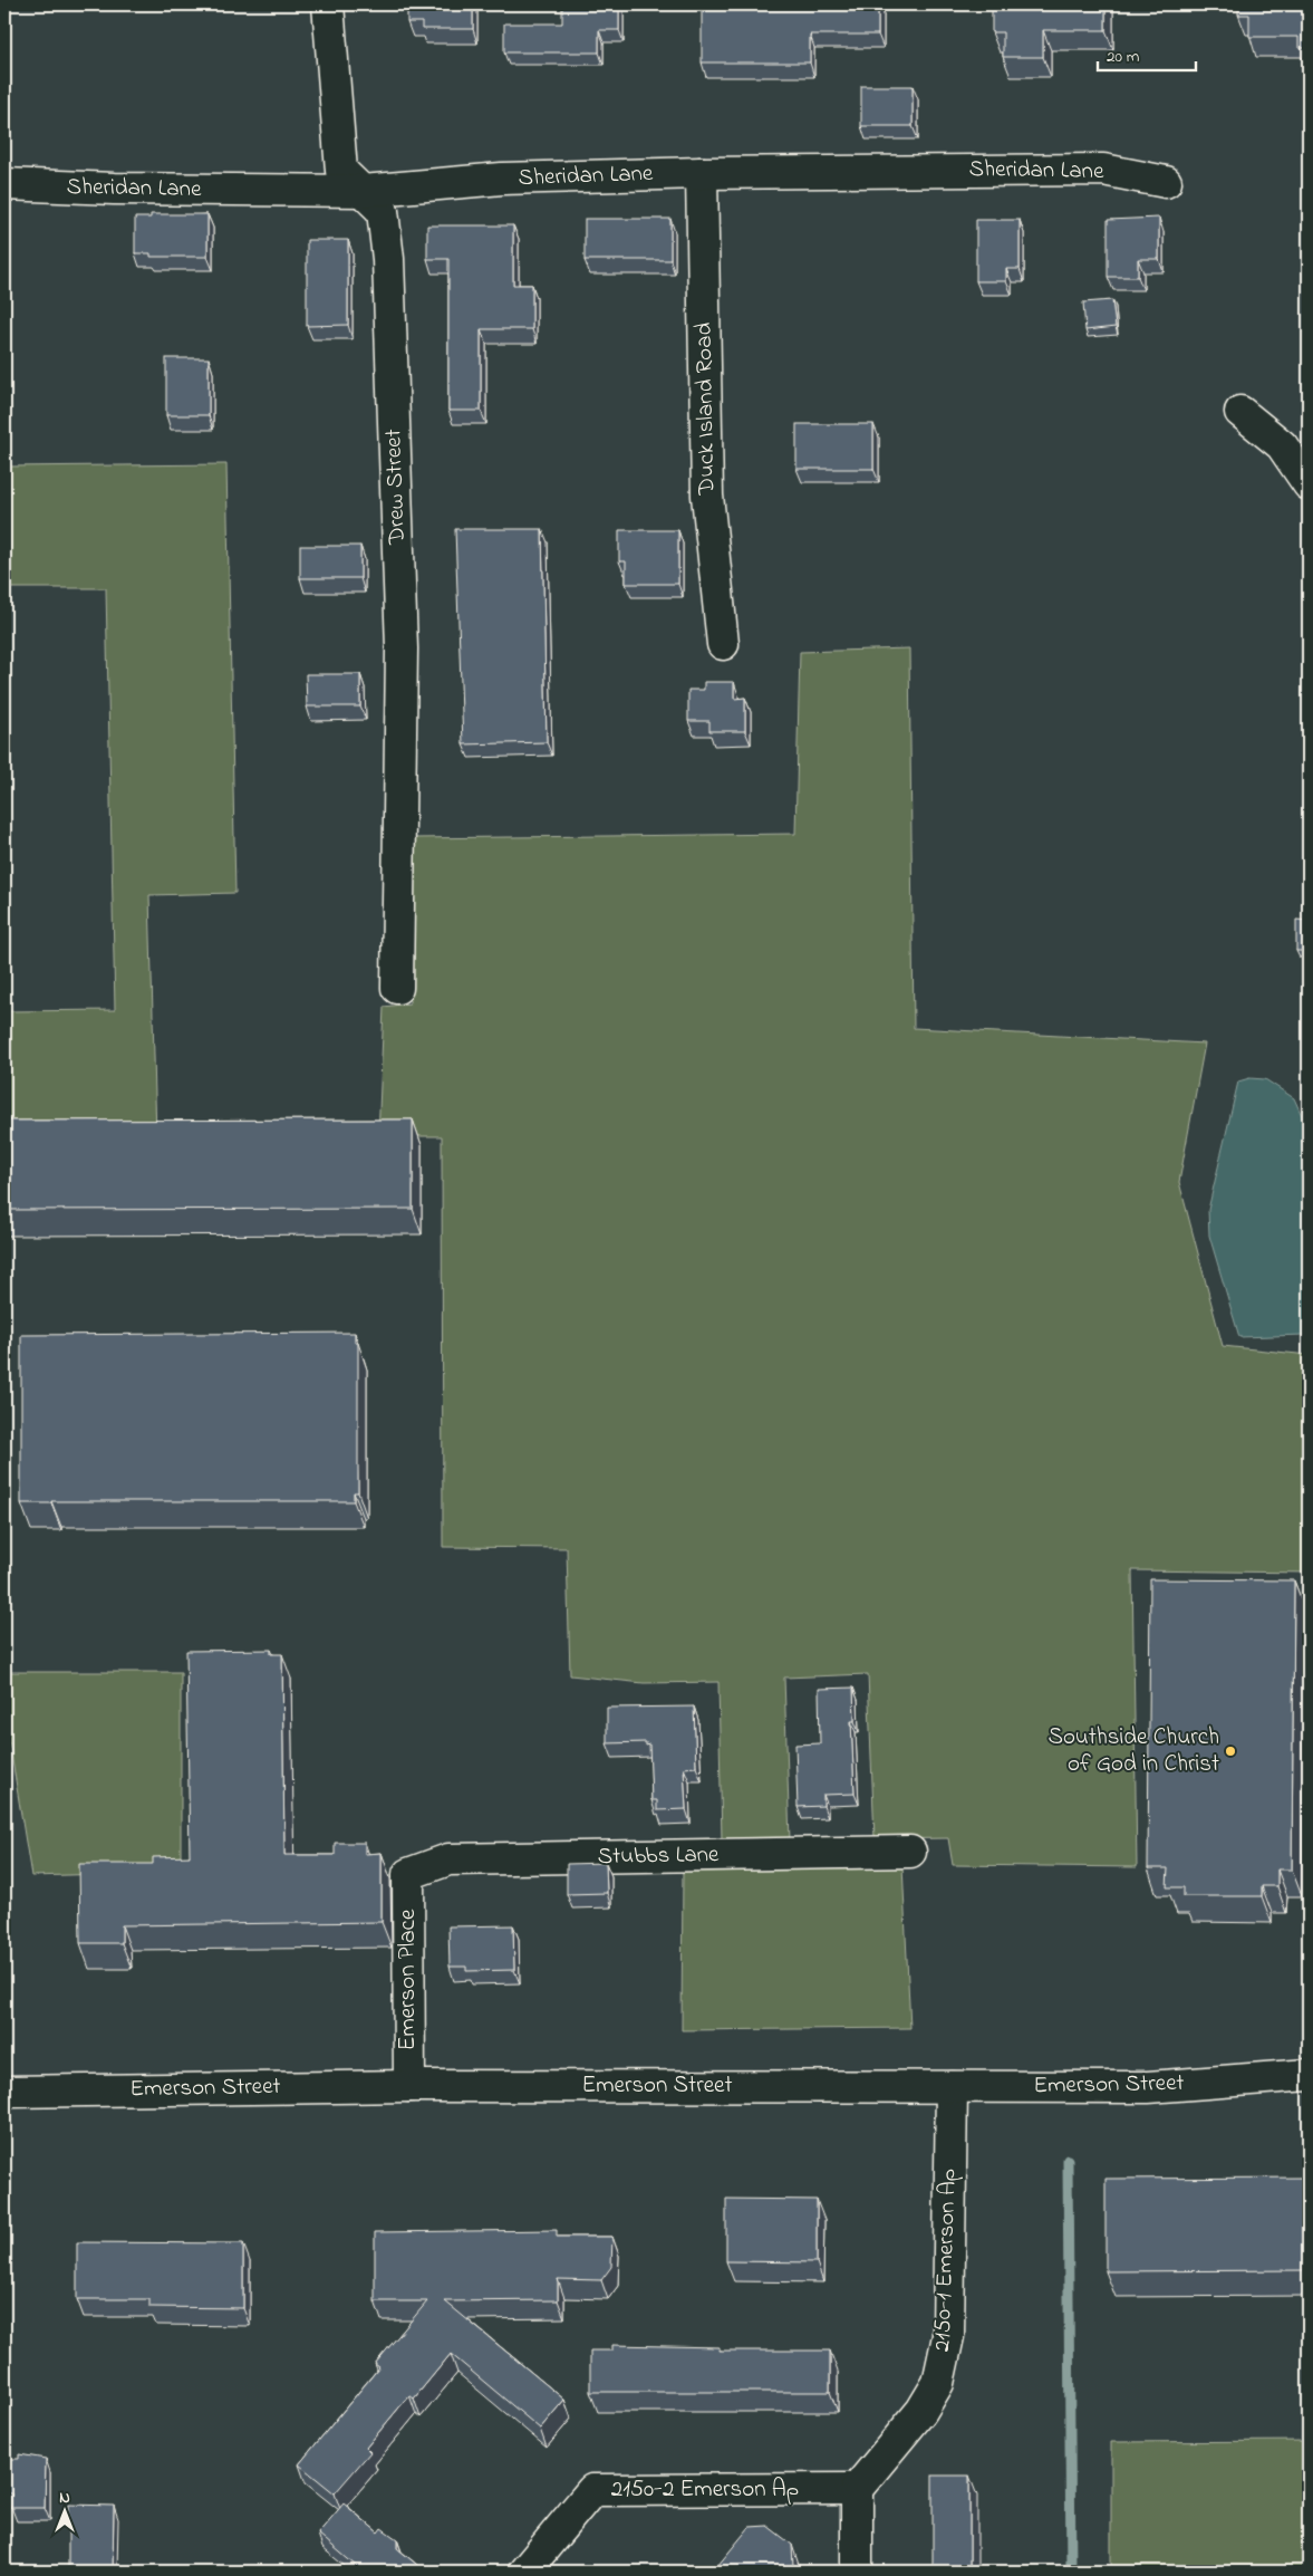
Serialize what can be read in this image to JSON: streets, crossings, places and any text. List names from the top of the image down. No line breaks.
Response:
{"streets":{"street":["Sheridan Lane","Duck Island Road","Drew Street","Stubbs Lane","Emerson Place","Emerson Street","2150-1 Emerson Ap","2150-2 Emerson Ap"]},"crossings":[["Sheridan Lane","Duck Island Road"],["Sheridan Lane","Drew Street"],["Stubbs Lane","Emerson Place"],["Emerson Place","Emerson Street"],["Emerson Street","2150-1 Emerson Ap"],["2150-1 Emerson Ap","2150-2 Emerson Ap"]],"places":["Southside Church of God in Christ"],"scale_bar":"20 m","north":"top"}
